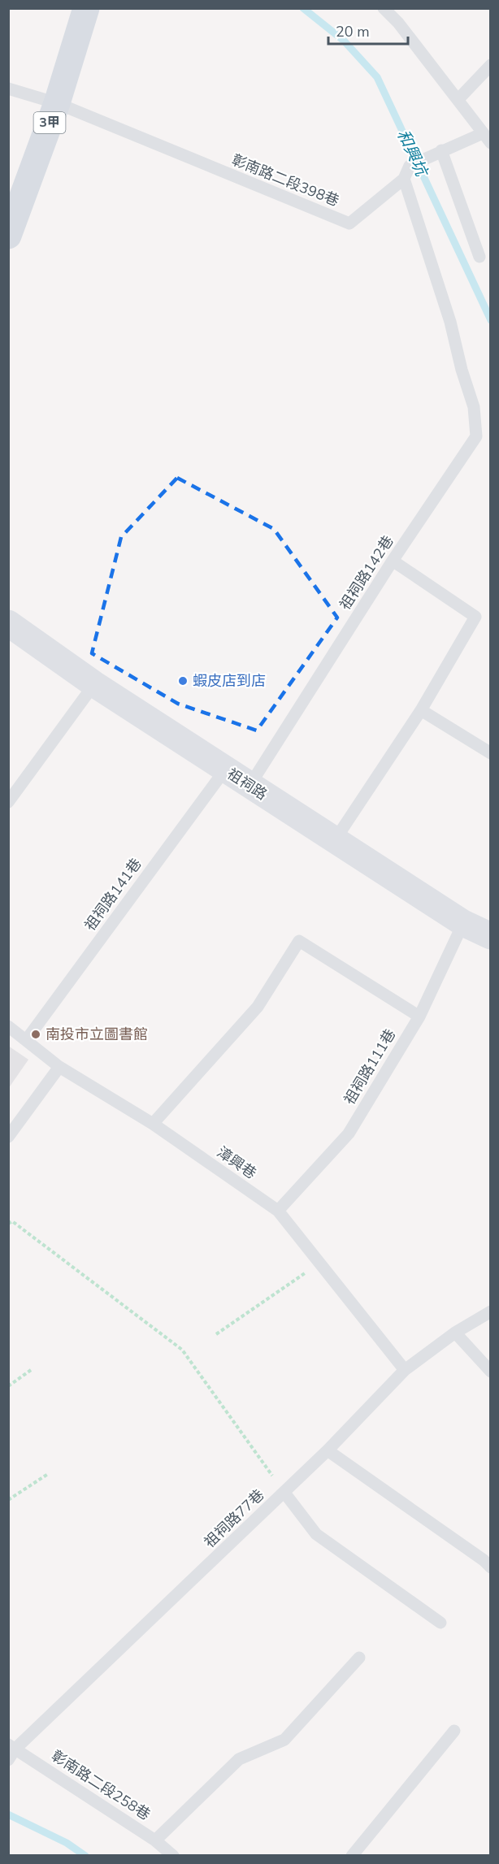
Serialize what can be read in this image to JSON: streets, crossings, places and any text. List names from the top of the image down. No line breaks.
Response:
{"streets":{"main road":["3甲"],"street":["祖祠路"],"lane":["彰南路二段398巷","祖祠路142巷","祖祠路141巷","祖祠路111巷","漳興巷","祖祠路77巷","彰南路二段258巷"]},"crossings":[["3甲","彰南路二段398巷"],["彰南路二段398巷","祖祠路142巷"],["祖祠路142巷","祖祠路"],["祖祠路","祖祠路141巷"],["祖祠路","祖祠路111巷"],["祖祠路141巷","漳興巷"],["祖祠路111巷","漳興巷"],["漳興巷","祖祠路77巷"],["祖祠路77巷","彰南路二段258巷"]],"water":["和興坑"],"places":["蝦皮店到店","南投市立圖書館"],"scale_bar":"20 m"}
